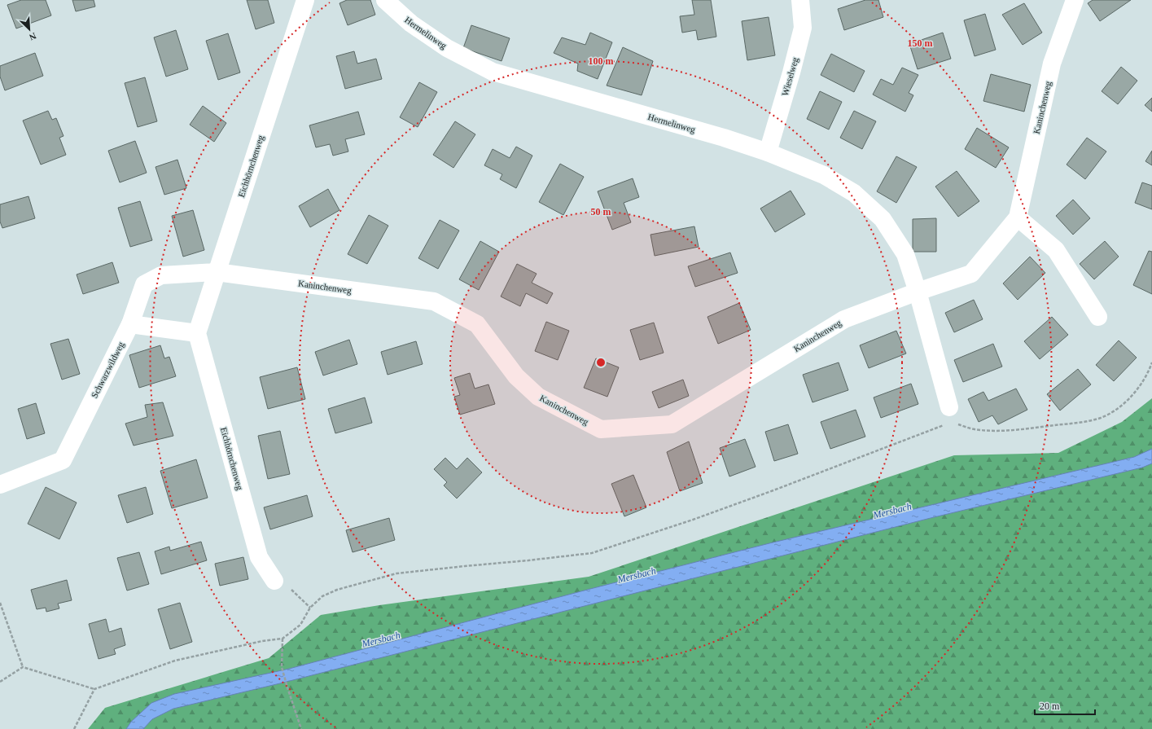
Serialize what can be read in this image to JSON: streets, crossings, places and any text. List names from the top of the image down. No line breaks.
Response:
{"streets":{"street":["Hermelinweg","Wieselweg","Kaninchenweg","Eichhörnchenweg","Schwarzwildweg"]},"crossings":[["Hermelinweg","Wieselweg"],["Hermelinweg","Kaninchenweg"],["Kaninchenweg","Eichhörnchenweg"],["Kaninchenweg","Schwarzwildweg"],["Eichhörnchenweg","Schwarzwildweg"]],"water":["Mersbach"],"scale_bar":"20 m","north":"bottom right","rings":["150 m","100 m","50 m"]}
